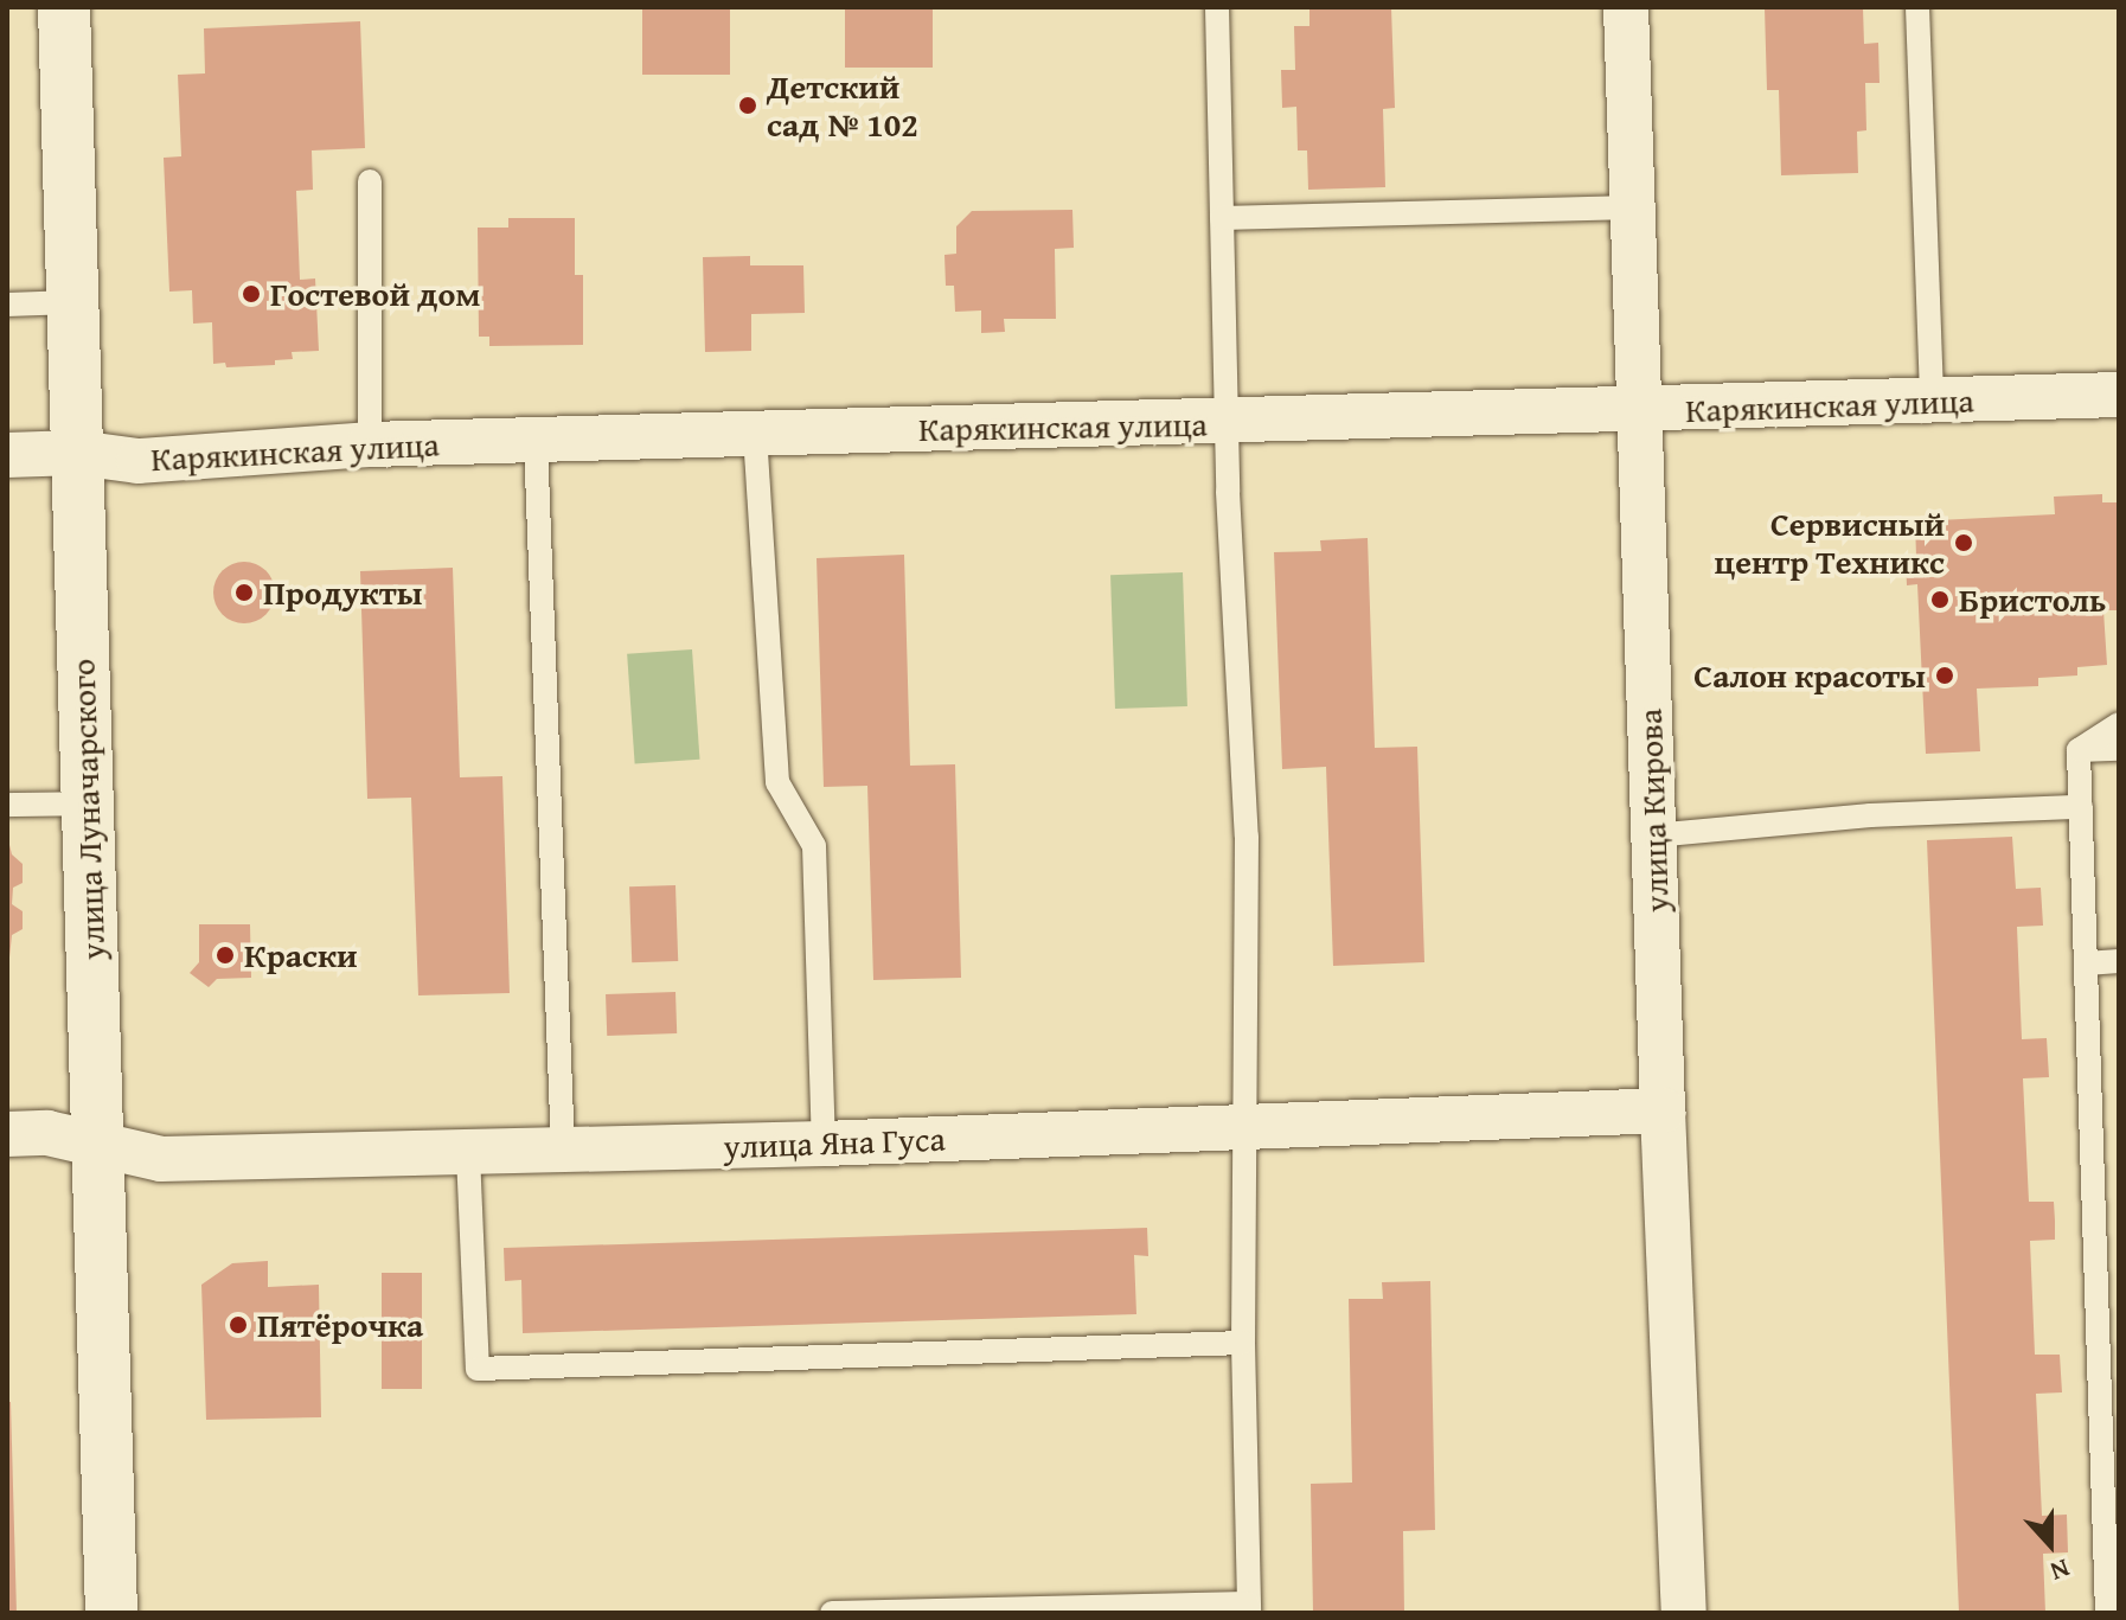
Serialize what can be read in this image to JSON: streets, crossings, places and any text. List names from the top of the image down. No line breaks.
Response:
{"streets":{"street":["Карякинская улица","улица Луначарского","улица Кирова","улица Яна Гуса"]},"crossings":[["Карякинская улица","улица Луначарского"],["Карякинская улица","улица Кирова"],["улица Луначарского","улица Яна Гуса"],["улица Кирова","улица Яна Гуса"]],"places":["Детский сад № 102","Гостевой дом","Сервисный центр Техникс","Продукты","Бристоль","Салон красоты","Краски","Пятёрочка"],"north":"bottom"}
